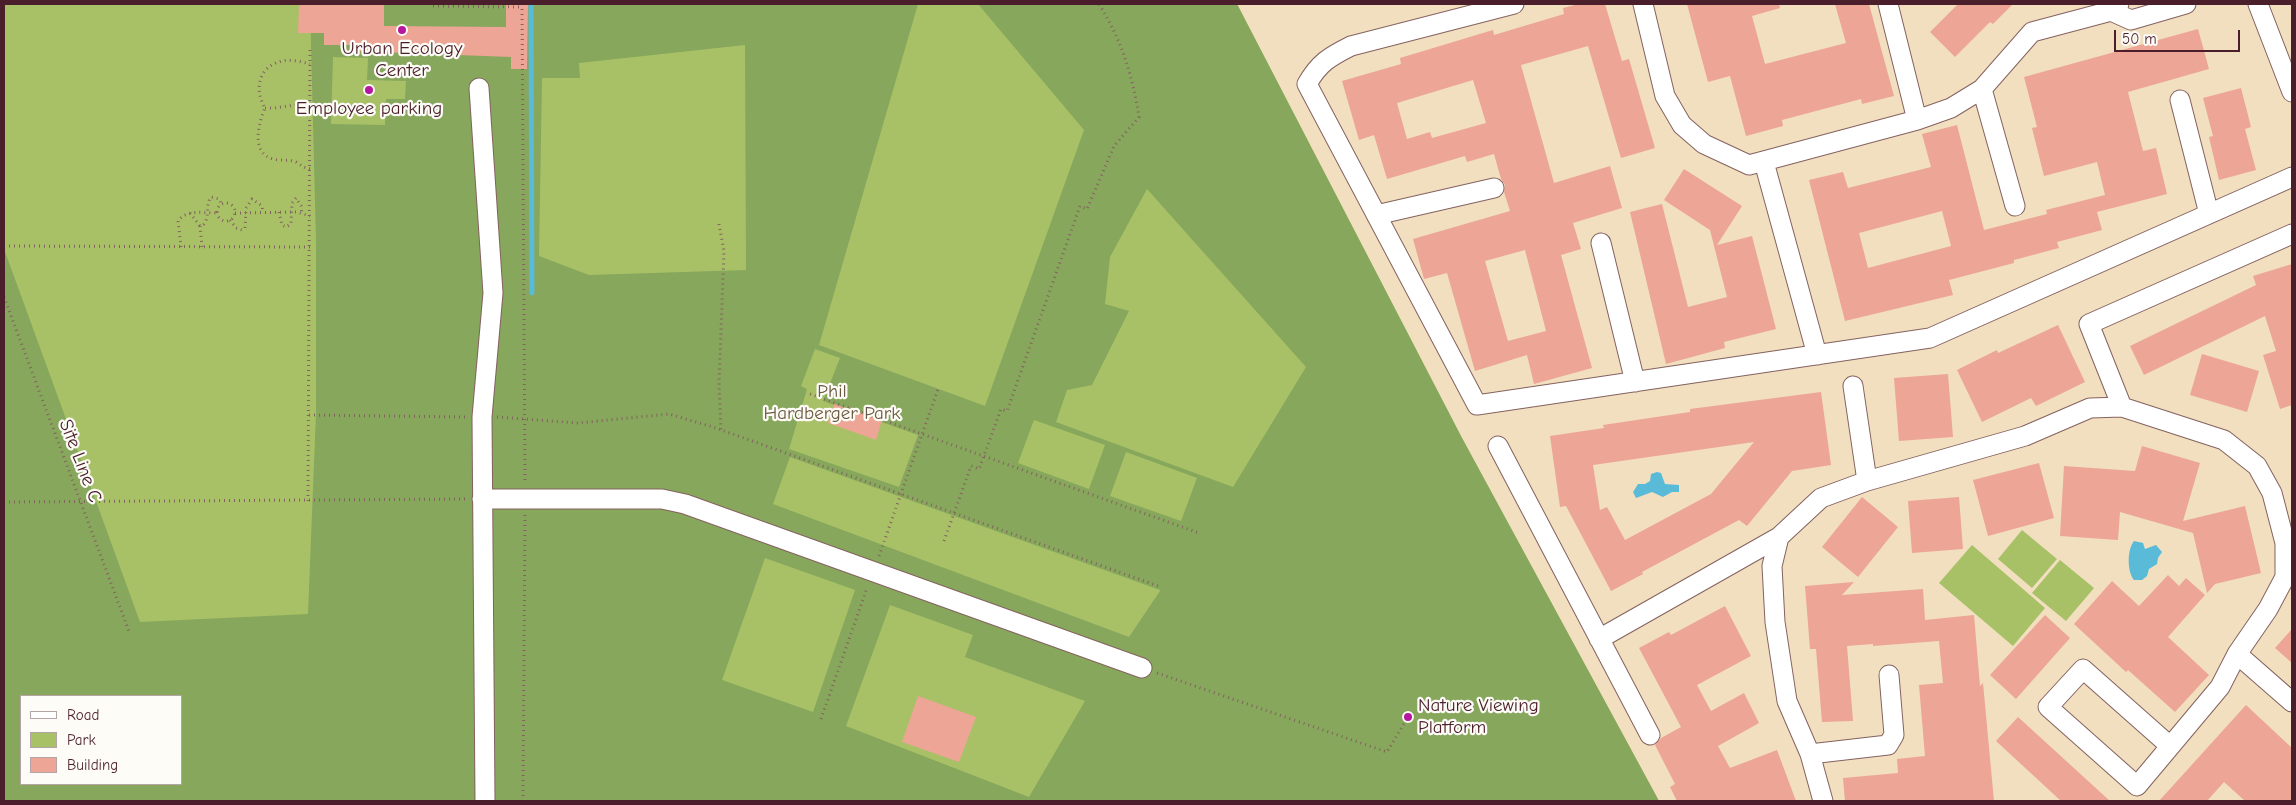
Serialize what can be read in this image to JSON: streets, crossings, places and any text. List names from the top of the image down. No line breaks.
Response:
{"streets":{"path":["Site Line C"]},"parks":["Phil Hardberger Park"],"places":["Urban Ecology Center","Employee parking","Nature Viewing Platform"],"legend":["Road","Park","Building"],"scale_bar":"50 m"}
